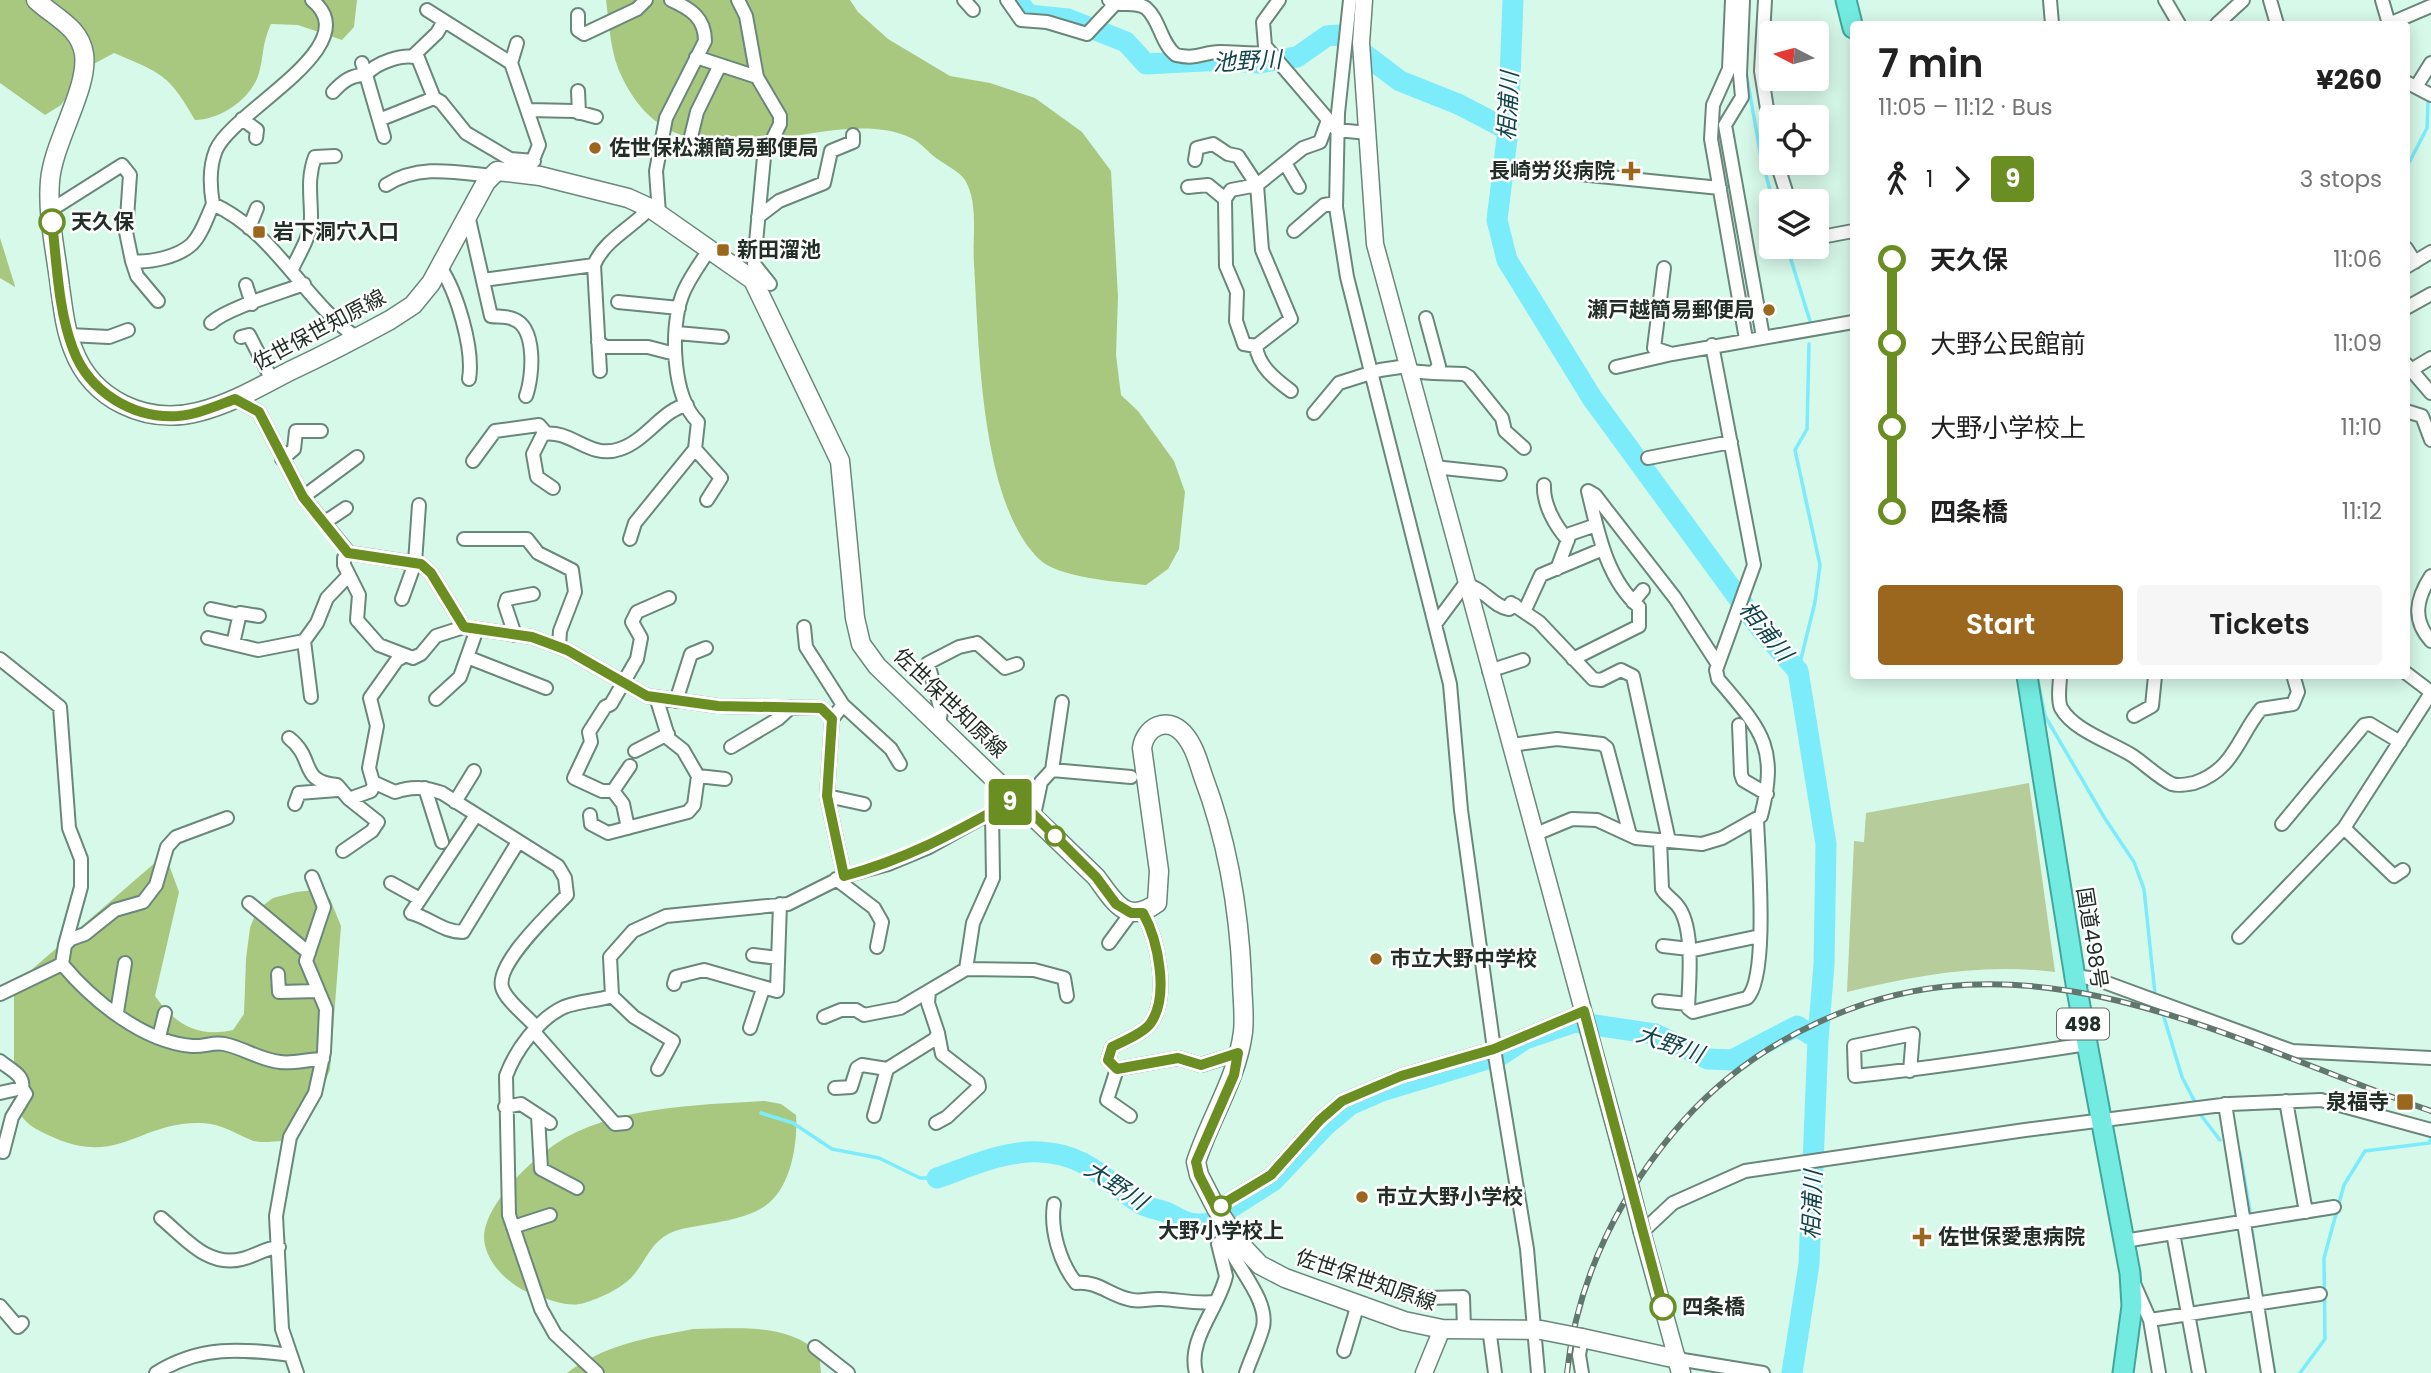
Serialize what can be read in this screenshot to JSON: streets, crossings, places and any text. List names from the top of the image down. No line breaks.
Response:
{"streets":{"highway":["国道498号","498"],"main road":["佐世保世知原線"]},"water":["池野川","相浦川","大野川"],"places":{"other":["佐世保松瀬簡易郵便局","天久保","瀬戸越簡易郵便局","市立大野中学校","市立大野小学校","大野小学校上","四条橋"],"health":["長崎労災病院","佐世保愛恵病院"],"transit":["岩下洞穴入口","新田溜池","泉福寺"]},"lines":["bus line 9"],"north":"left","page":{"on_map":"9","heading":["7 min","11:05 – 11:12 · Bus","¥260"],"legs":["1","9","3 stops"],"list":[{"name":"天久保","value":"11:06"},{"name":"大野公民館前","value":"11:09"},{"name":"大野小学校上","value":"11:10"},{"name":"四条橋","value":"11:12"}],"buttons":["Start","Tickets"]}}
